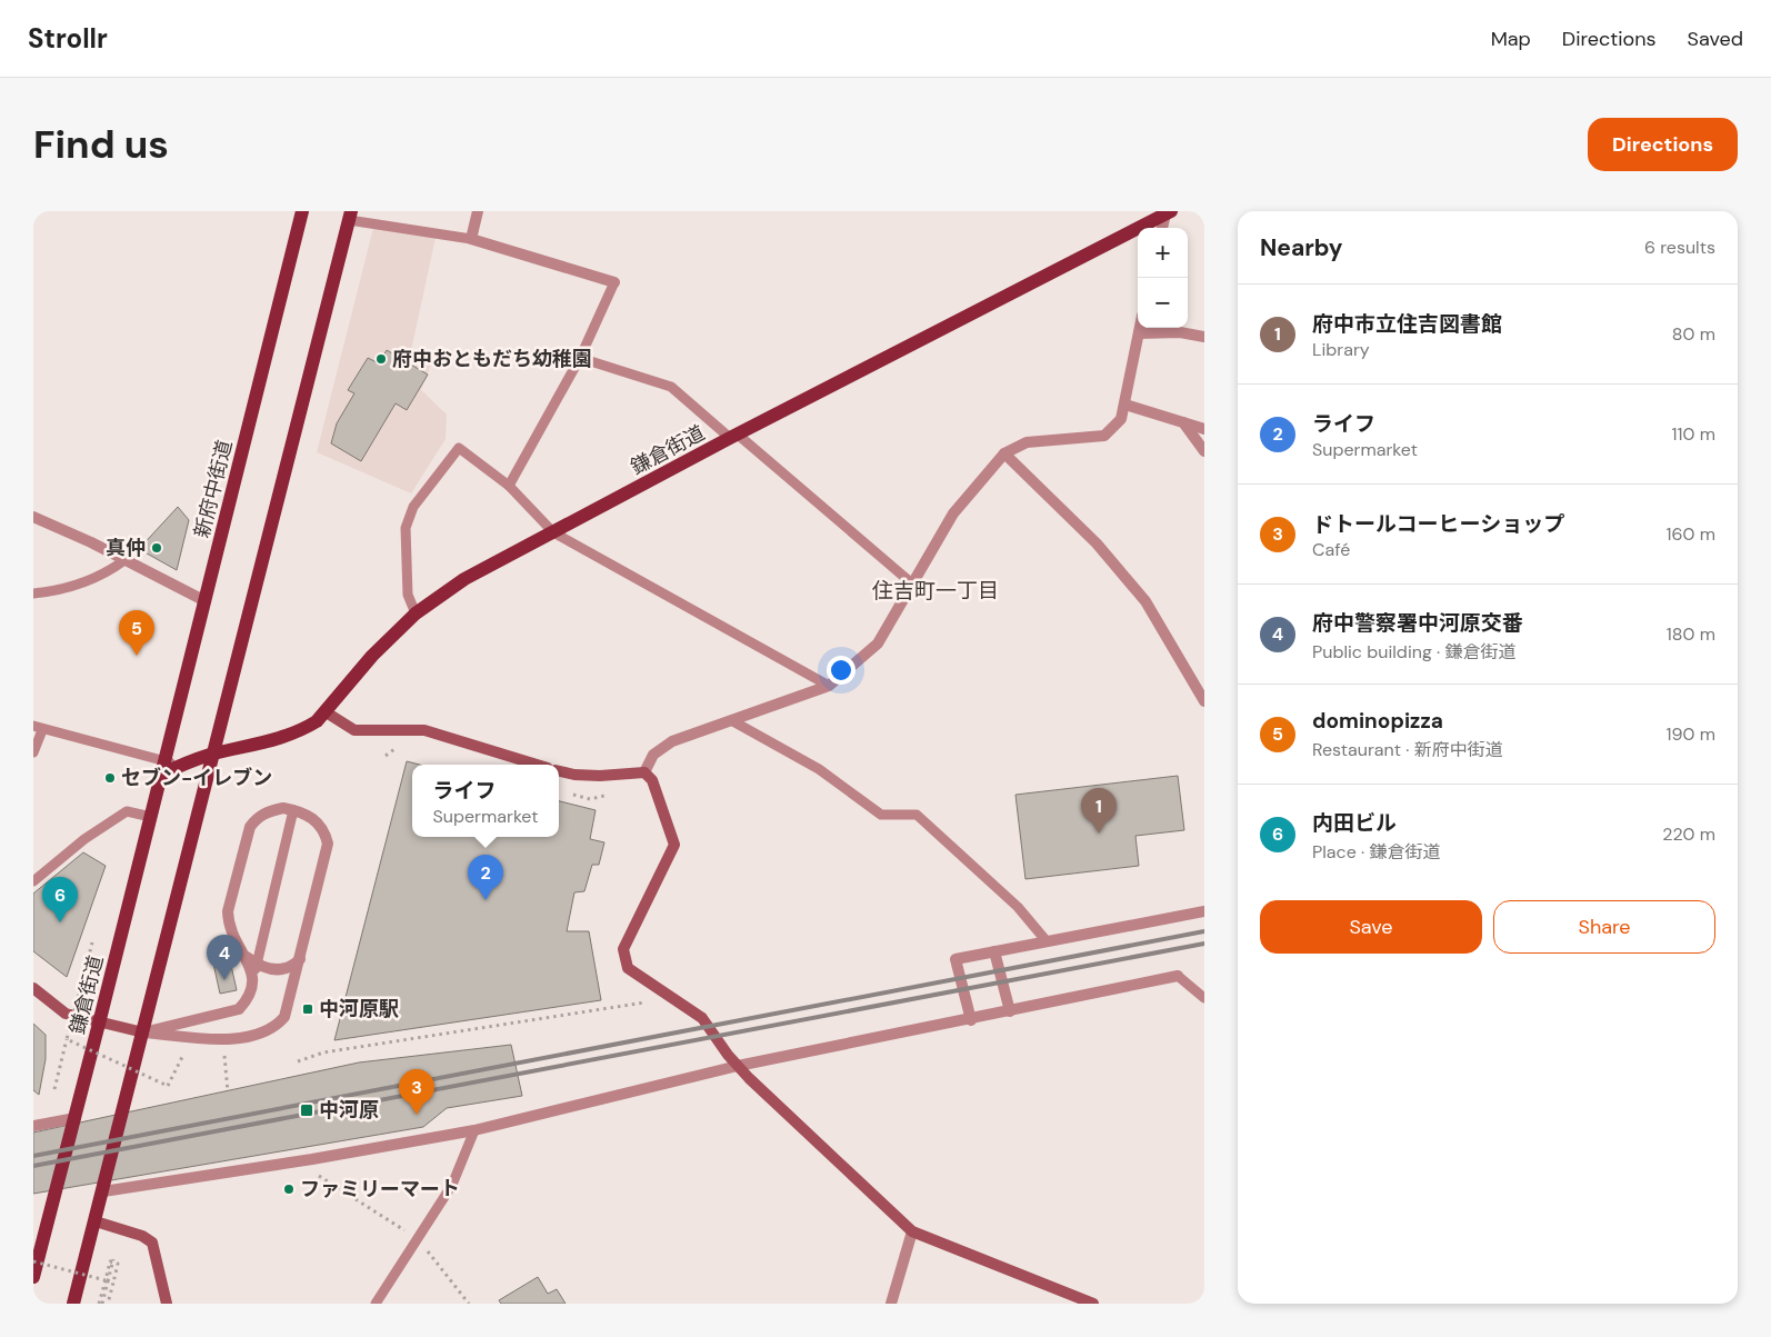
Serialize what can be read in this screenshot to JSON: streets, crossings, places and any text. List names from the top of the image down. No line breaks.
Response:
{"streets":{"main road":["鎌倉街道","新府中街道"]},"crossings":[["鎌倉街道","新府中街道"]],"districts":["住吉町一丁目"],"places":{"other":["府中おともだち幼稚園","真仲","セブン-イレブン","ファミリーマート"],"transit":["中河原駅","中河原"]},"page":{"header":"Strollr","nav":["Map","Directions","Saved"],"buttons":["Directions",["Save","Share"]],"title":"Find us","heading":["Nearby","6 results"],"map_buttons":["+","−"],"list":[{"mark":"1","name":"府中市立住吉図書館","note":"Library","value":"80 m"},{"mark":"2","name":"ライフ","note":"Supermarket","value":"110 m"},{"mark":"3","name":"ドトールコーヒーショップ","note":"Café","value":"160 m"},{"mark":"4","name":"府中警察署中河原交番","note":"Public building · 鎌倉街道","value":"180 m"},{"mark":"5","name":"dominopizza","note":"Restaurant · 新府中街道","value":"190 m"},{"mark":"6","name":"内田ビル","note":"Place · 鎌倉街道","value":"220 m"}],"pins":["5","1","2","6","4","3"],"popup":["ライフ","Supermarket"]}}
